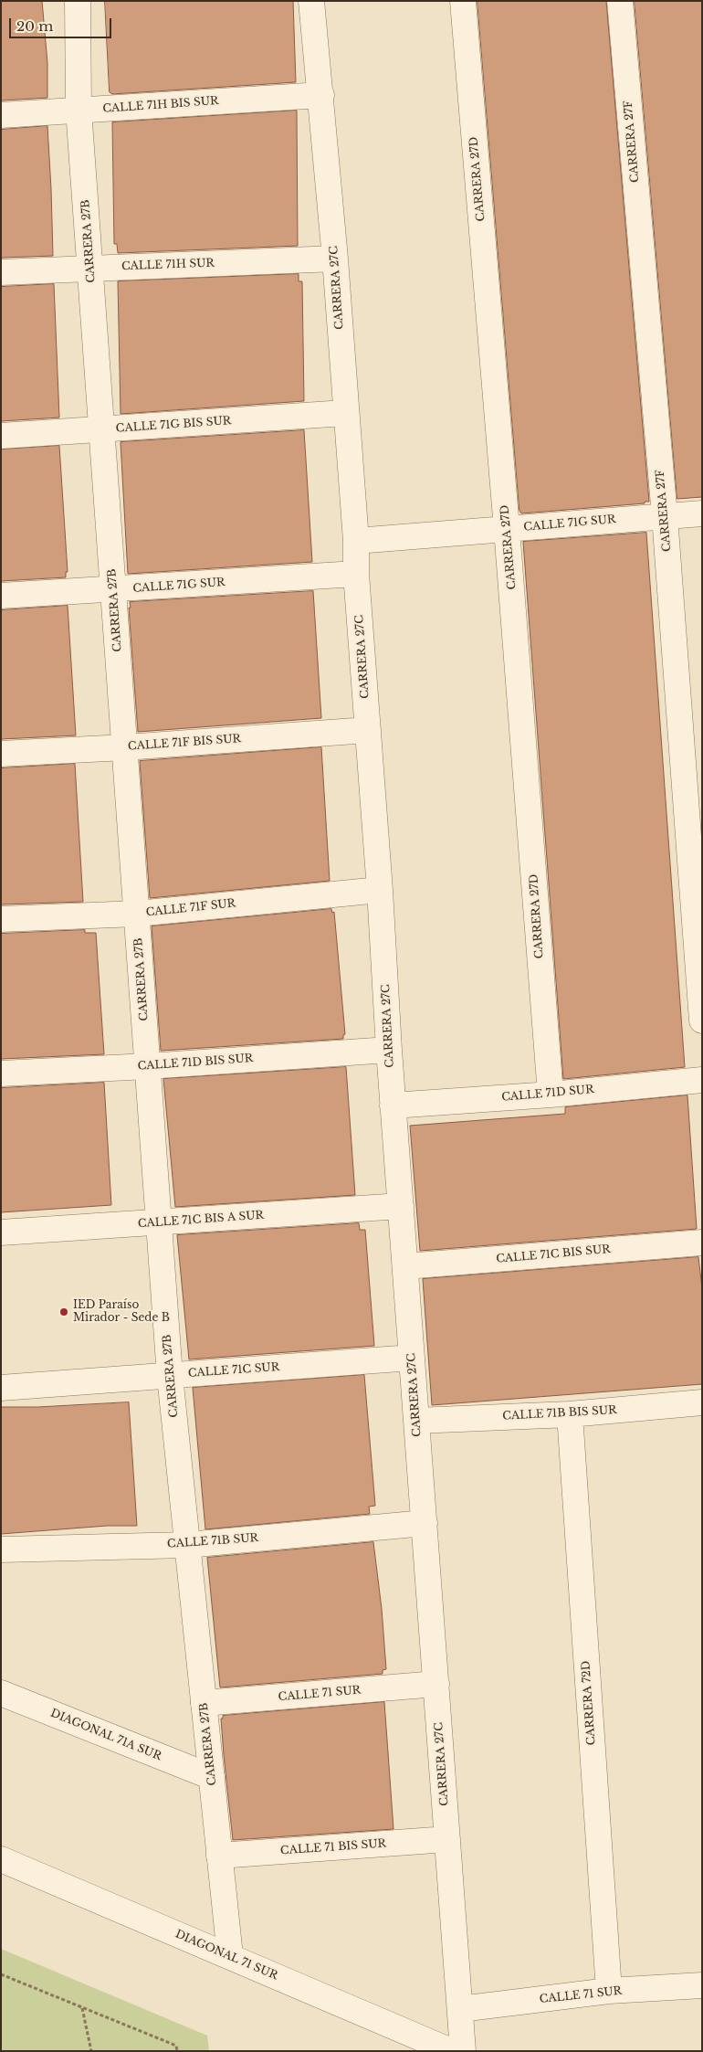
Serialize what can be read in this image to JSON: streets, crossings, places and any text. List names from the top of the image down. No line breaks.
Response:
{"streets":{"street":["CALLE 71H BIS SUR","CARRERA 27F","CARRERA 27D","CARRERA 27B","CALLE 71H SUR","CARRERA 27C","CALLE 71G BIS SUR","CALLE 71G SUR","CALLE 71F BIS SUR","CALLE 71F SUR","CALLE 71D BIS SUR","CALLE 71D SUR","CALLE 71C BIS A SUR","CALLE 71C BIS SUR","CALLE 71C SUR","CALLE 71B BIS SUR","CALLE 71B SUR","CALLE 71 SUR","CARRERA 72D","DIAGONAL 71A SUR","CALLE 71 BIS SUR","DIAGONAL 71 SUR"]},"crossings":[["CALLE 71H BIS SUR","CARRERA 27B"],["CALLE 71H BIS SUR","CARRERA 27C"],["CARRERA 27F","CALLE 71G SUR"],["CARRERA 27D","CALLE 71G SUR"],["CARRERA 27D","CALLE 71D SUR"],["CARRERA 27B","CALLE 71H SUR"],["CARRERA 27B","CALLE 71G BIS SUR"],["CARRERA 27B","CALLE 71G SUR"],["CARRERA 27B","CALLE 71F BIS SUR"],["CARRERA 27B","CALLE 71F SUR"],["CARRERA 27B","CALLE 71D BIS SUR"],["CARRERA 27B","CALLE 71C BIS A SUR"],["CARRERA 27B","CALLE 71C SUR"],["CARRERA 27B","CALLE 71B SUR"],["CARRERA 27B","CALLE 71 SUR"],["CARRERA 27B","DIAGONAL 71A SUR"],["CARRERA 27B","CALLE 71 BIS SUR"],["CARRERA 27B","DIAGONAL 71 SUR"],["CALLE 71H SUR","CARRERA 27C"],["CARRERA 27C","CALLE 71G BIS SUR"],["CARRERA 27C","CALLE 71G SUR"],["CARRERA 27C","CALLE 71F BIS SUR"],["CARRERA 27C","CALLE 71F SUR"],["CARRERA 27C","CALLE 71D BIS SUR"],["CARRERA 27C","CALLE 71D SUR"],["CARRERA 27C","CALLE 71C BIS A SUR"],["CARRERA 27C","CALLE 71C BIS SUR"],["CARRERA 27C","CALLE 71C SUR"],["CARRERA 27C","CALLE 71B BIS SUR"],["CARRERA 27C","CALLE 71B SUR"],["CARRERA 27C","CALLE 71 SUR"],["CARRERA 27C","CALLE 71 BIS SUR"],["CALLE 71B BIS SUR","CARRERA 72D"],["CALLE 71 SUR","CARRERA 72D"]],"places":["IED Paraíso Mirador - Sede B"],"scale_bar":"20 m"}
